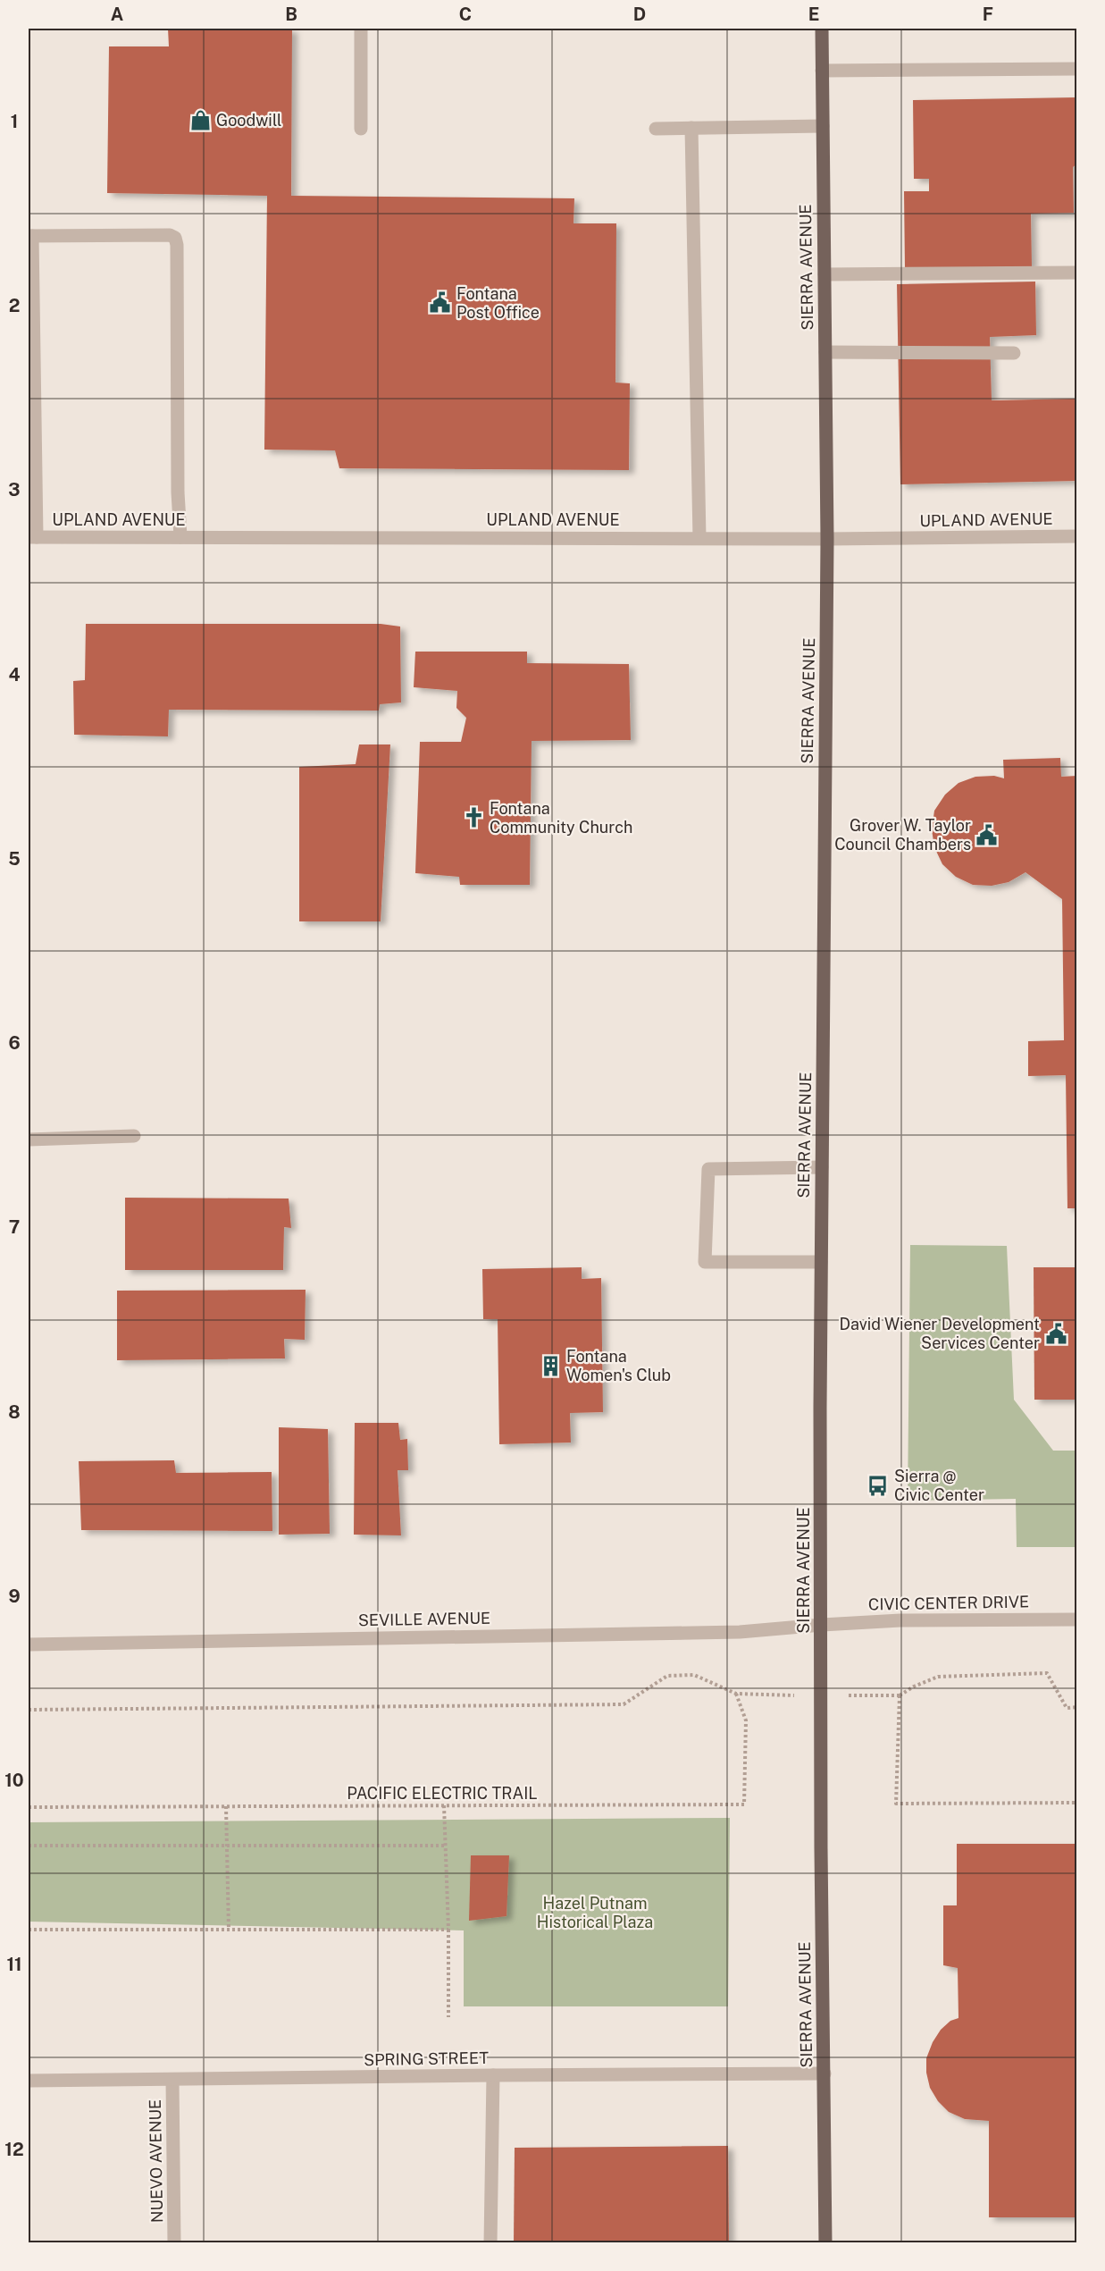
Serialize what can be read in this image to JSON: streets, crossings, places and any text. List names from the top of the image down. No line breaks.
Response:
{"streets":{"main road":["SIERRA AVENUE"],"street":["UPLAND AVENUE","CIVIC CENTER DRIVE","SEVILLE AVENUE","SPRING STREET","NUEVO AVENUE"],"path":["PACIFIC ELECTRIC TRAIL"]},"crossings":[["SIERRA AVENUE","UPLAND AVENUE"],["SIERRA AVENUE","CIVIC CENTER DRIVE"],["SIERRA AVENUE","SEVILLE AVENUE"],["SIERRA AVENUE","SPRING STREET"],["CIVIC CENTER DRIVE","SEVILLE AVENUE"],["SPRING STREET","NUEVO AVENUE"]],"parks":["Hazel Putnam Historical Plaza"],"places":{"shop":["Goodwill"],"public building":["Fontana Post Office","Grover W. Taylor Council Chambers","David Wiener Development Services Center"],"church":["Fontana Community Church"],"building":["Fontana Women's Club"],"bus stop":["Sierra @ Civic Center"]},"grid":{"columns":["A","B","C","D","E","F"],"rows":["1","2","3","4","5","6","7","8","9","10","11","12"]}}
